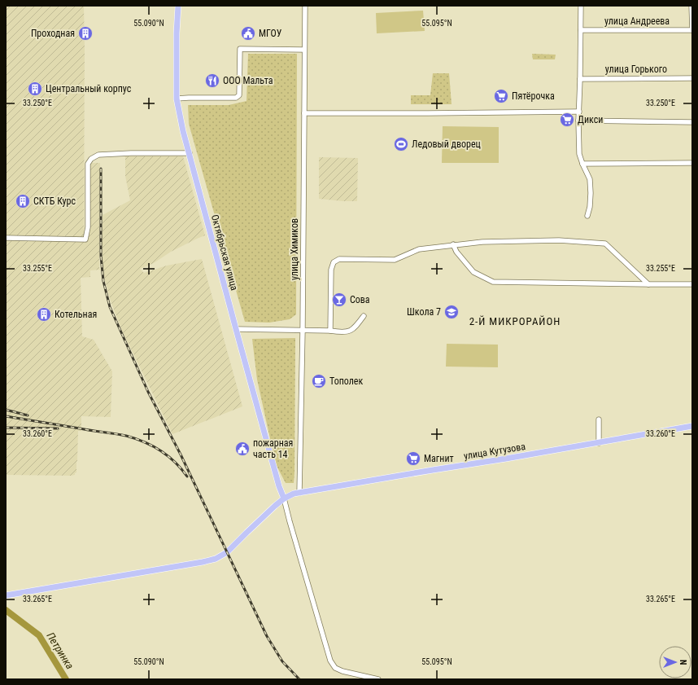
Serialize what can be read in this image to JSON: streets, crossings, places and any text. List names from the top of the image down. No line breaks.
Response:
{"streets":{"main road":["Октябрьская улица","улица Кутузова"],"street":["улица Андреева","улица Горького","улица Химиков"]},"crossings":[["улица Химиков","улица Кутузова"],["Октябрьская улица","улица Кутузова"]],"districts":["2-Й МИКРОРАЙОН"],"water":["Петринка"],"places":{"building":["Проходная","Центральный корпус","СКТБ Курс","Котельная"],"public building":["МГОУ","пожарная часть 14"],"restaurant":["ООО Мальта"],"supermarket":["Пятёрочка","Дикси","Магнит"],"sports":["Ледовый дворец"],"bar":["Сова"],"school or university":["Школа 7"],"cafe":["Тополек"]},"north":"right","coordinates":["55.090°N","55.095°N","33.250°E","33.255°E","33.260°E","33.265°E"]}
